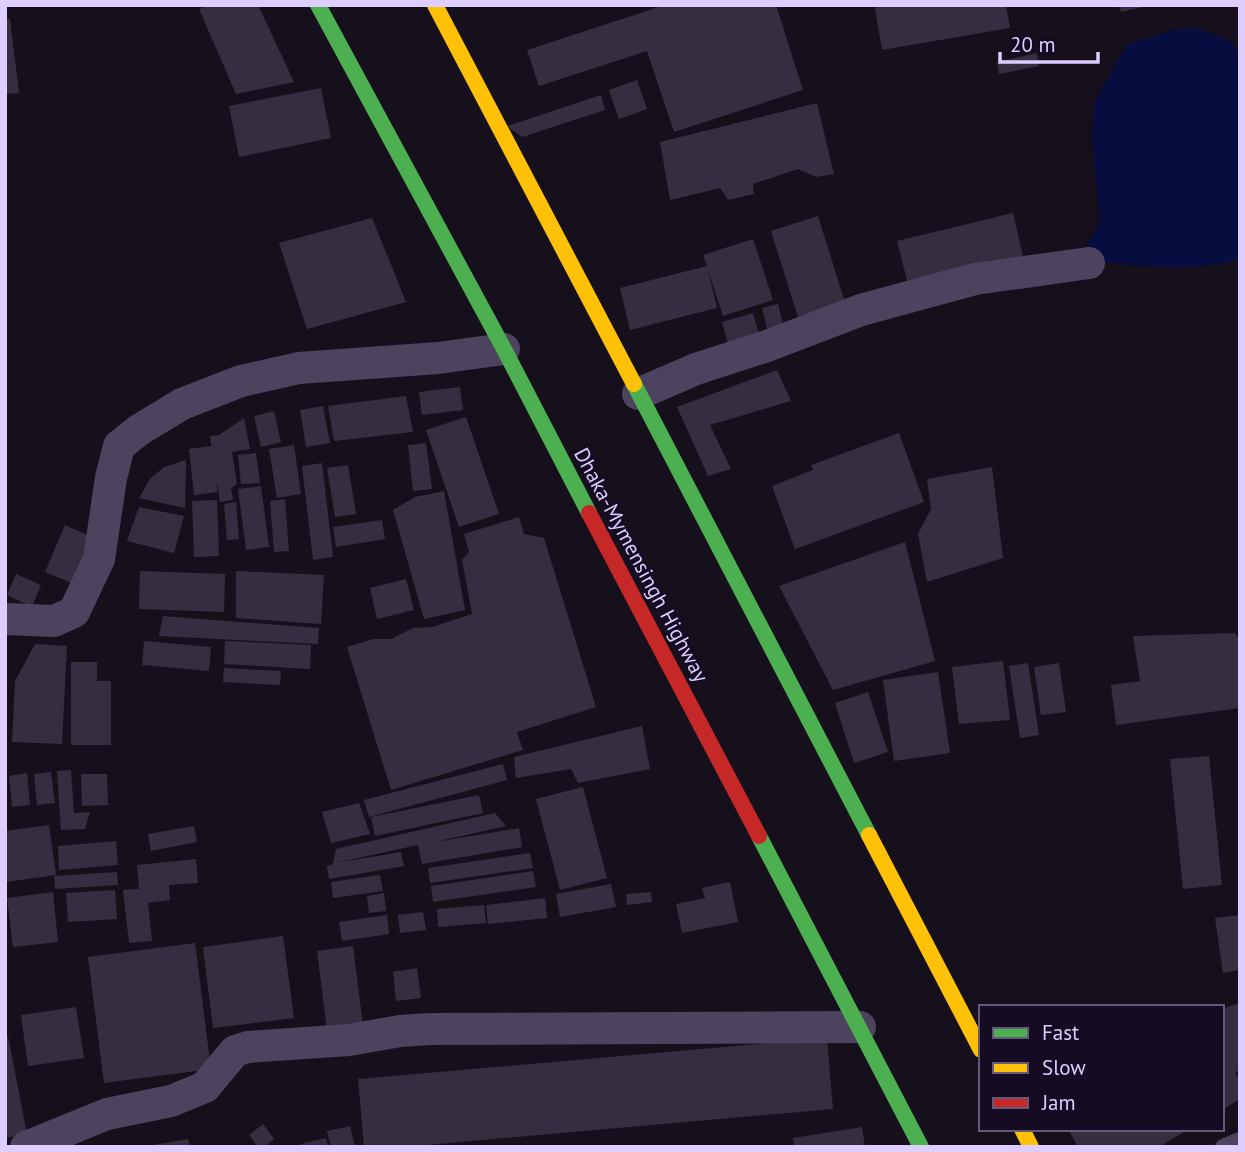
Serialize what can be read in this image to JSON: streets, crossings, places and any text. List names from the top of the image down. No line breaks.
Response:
{"streets":{"highway":["Dhaka-Mymensingh Highway"]},"legend":["Fast","Slow","Jam"],"scale_bar":"20 m"}
